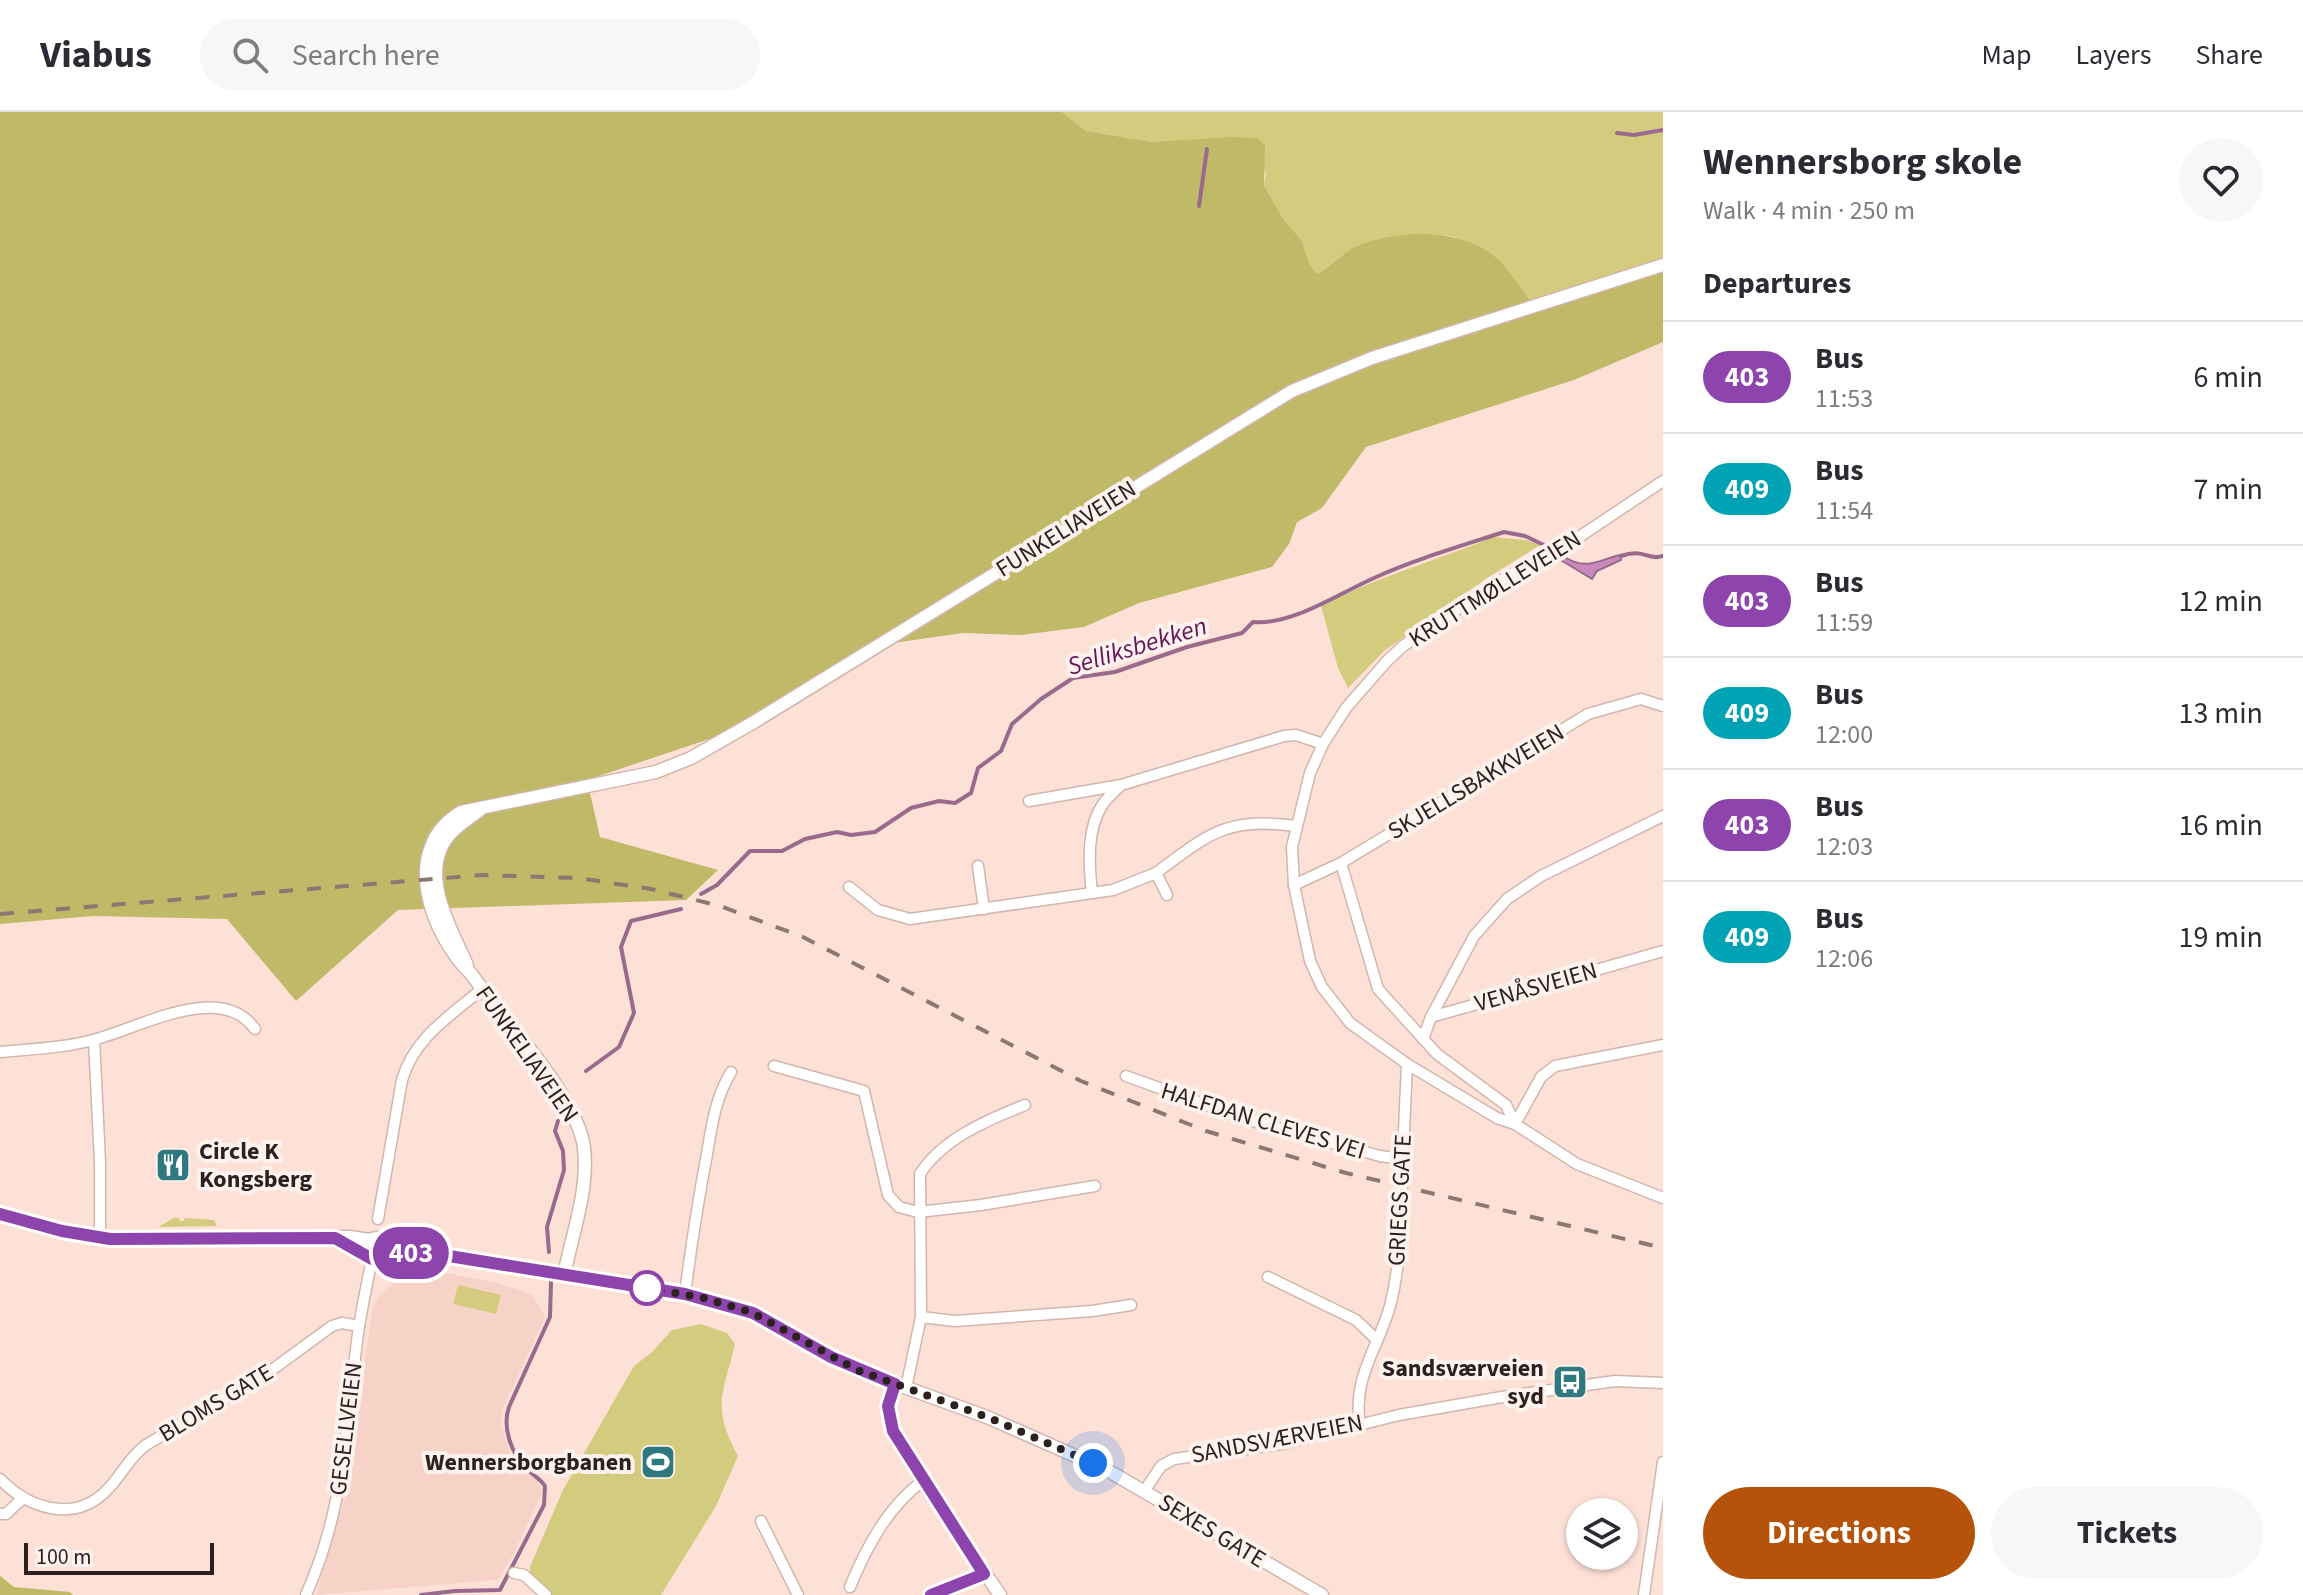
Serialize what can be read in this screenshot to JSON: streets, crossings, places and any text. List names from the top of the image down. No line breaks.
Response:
{"streets":{"street":["FUNKELIAVEIEN","KRUTTMØLLEVEIEN","SKJELLSBAKKVEIEN","VENÅSVEIEN","HALFDAN CLEVES VEI","GRIEGS GATE","BLOMS GATE","GESELLVEIEN","SANDSVÆRVEIEN","SEXES GATE"]},"crossings":[["KRUTTMØLLEVEIEN","SKJELLSBAKKVEIEN"],["KRUTTMØLLEVEIEN","GRIEGS GATE"],["HALFDAN CLEVES VEI","GRIEGS GATE"],["GRIEGS GATE","SANDSVÆRVEIEN"],["BLOMS GATE","GESELLVEIEN"],["SANDSVÆRVEIEN","SEXES GATE"]],"water":["Selliksbekken"],"places":{"restaurant":["Circle K Kongsberg"],"bus stop":["Sandsværveien syd"],"sports":["Wennersborgbanen"]},"lines":["bus line 403"],"scale_bar":"100 m","page":{"header":"Viabus","search":"Search here","nav":["Map","Layers","Share"],"on_map":"403","heading":[["Wennersborg skole","Walk · 4 min · 250 m"],"Departures"],"list":[{"mark":"403","name":"Bus","note":"11:53","value":"6 min"},{"mark":"409","name":"Bus","note":"11:54","value":"7 min"},{"mark":"403","name":"Bus","note":"11:59","value":"12 min"},{"mark":"409","name":"Bus","note":"12:00","value":"13 min"},{"mark":"403","name":"Bus","note":"12:03","value":"16 min"},{"mark":"409","name":"Bus","note":"12:06","value":"19 min"}],"buttons":["Directions","Tickets"],"scale":"100 m"}}
